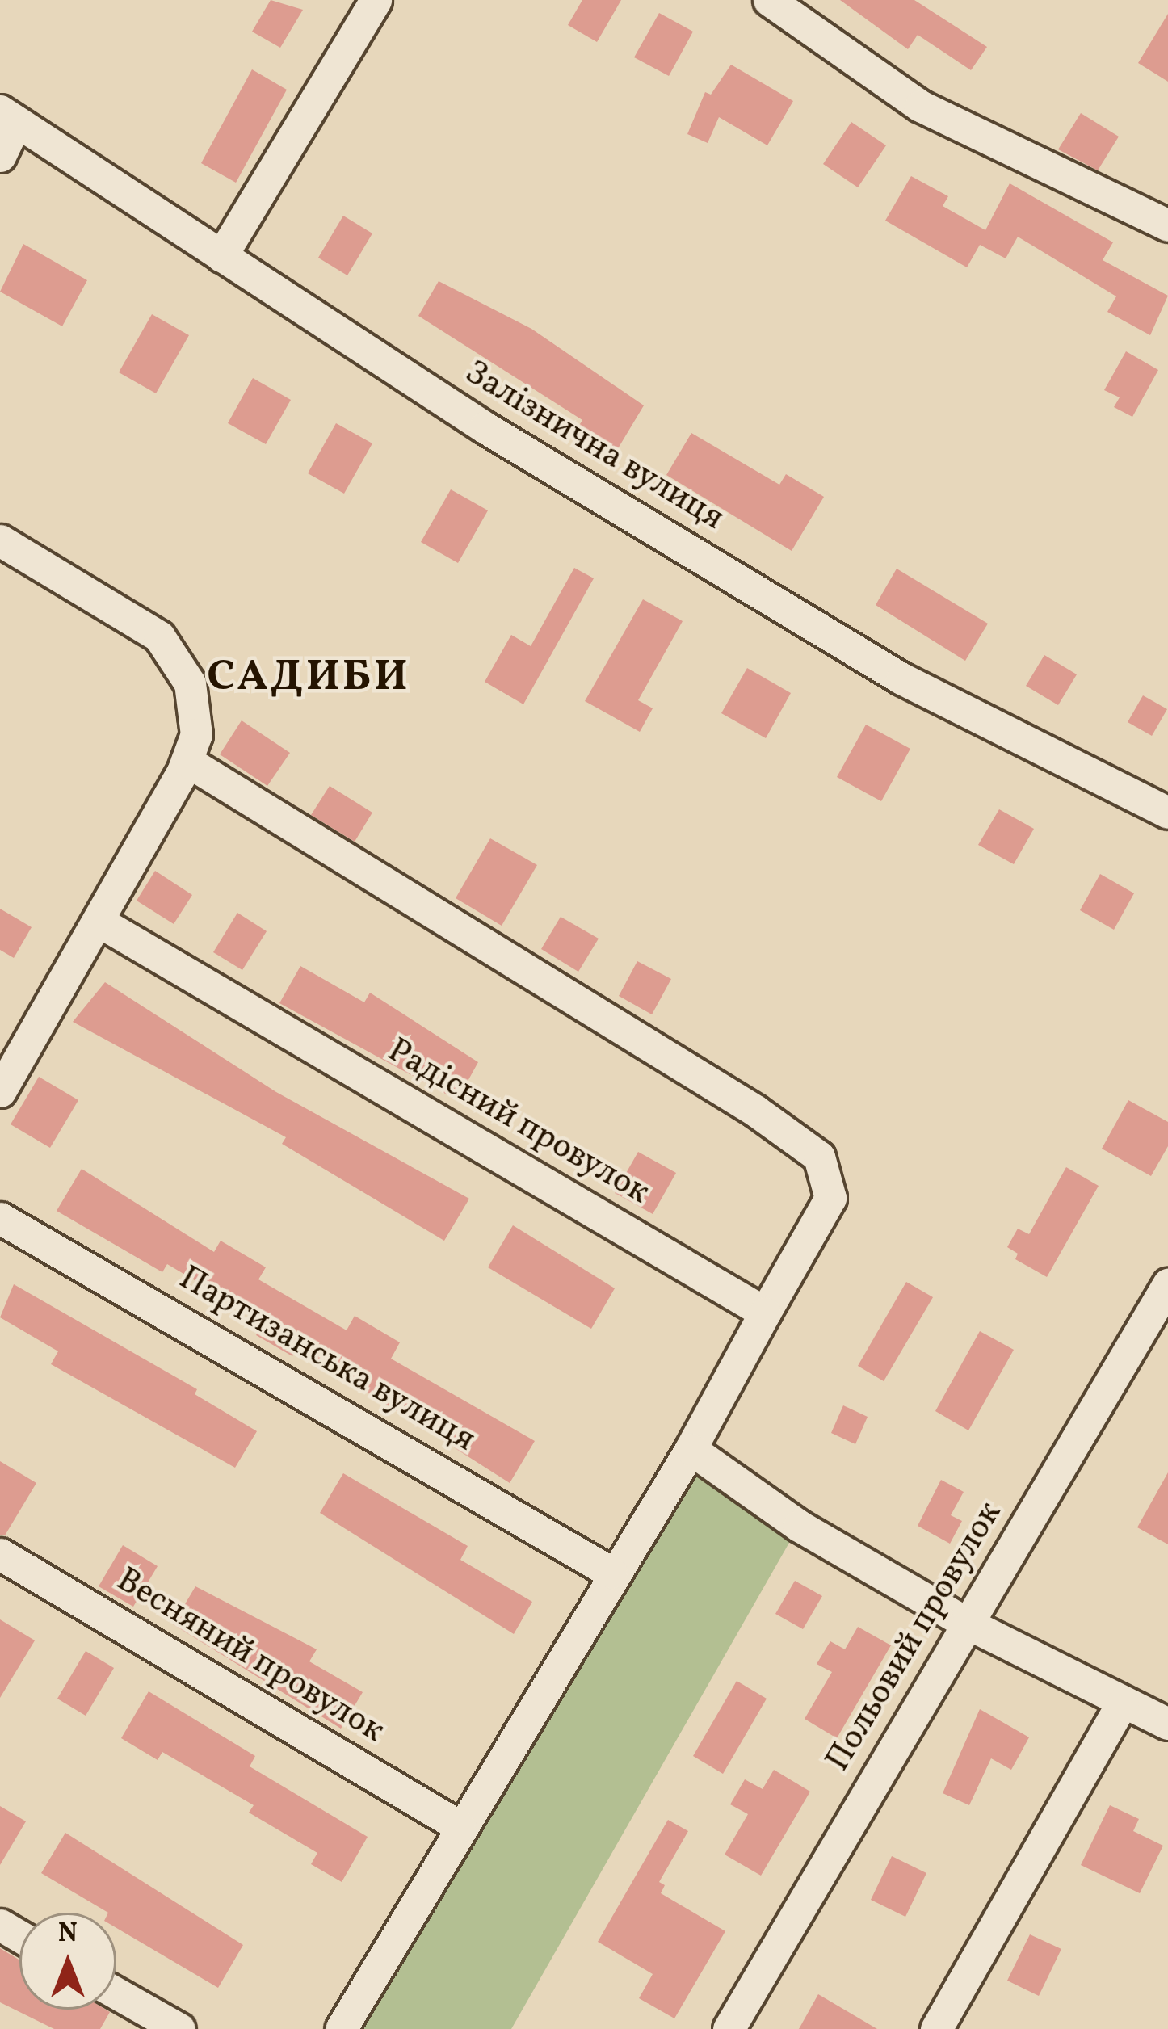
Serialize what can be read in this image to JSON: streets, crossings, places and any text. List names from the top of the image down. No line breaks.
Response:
{"streets":{"street":["Залізнична вулиця","Радісний провулок","Партизанська вулиця","Польовий провулок","Весняний провулок"]},"districts":["САДИБИ"],"north":"top"}
